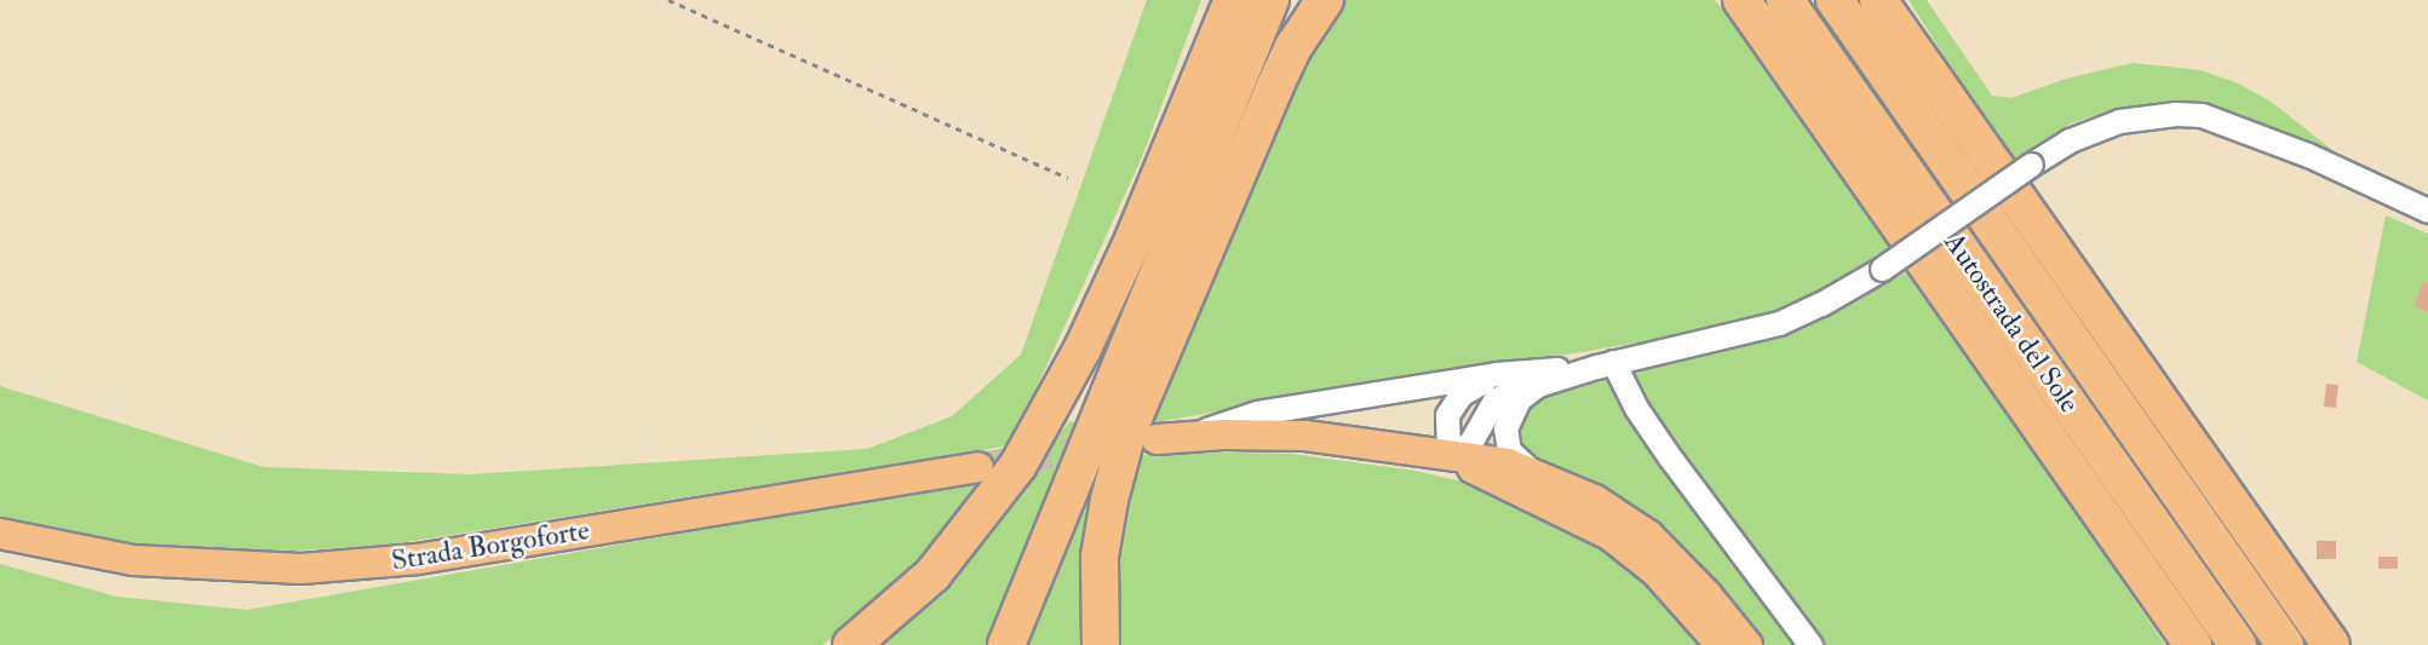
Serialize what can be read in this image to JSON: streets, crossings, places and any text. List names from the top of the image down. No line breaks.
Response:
{"streets":{"highway":["Autostrada del Sole"],"main road":["Strada Borgoforte"]}}
